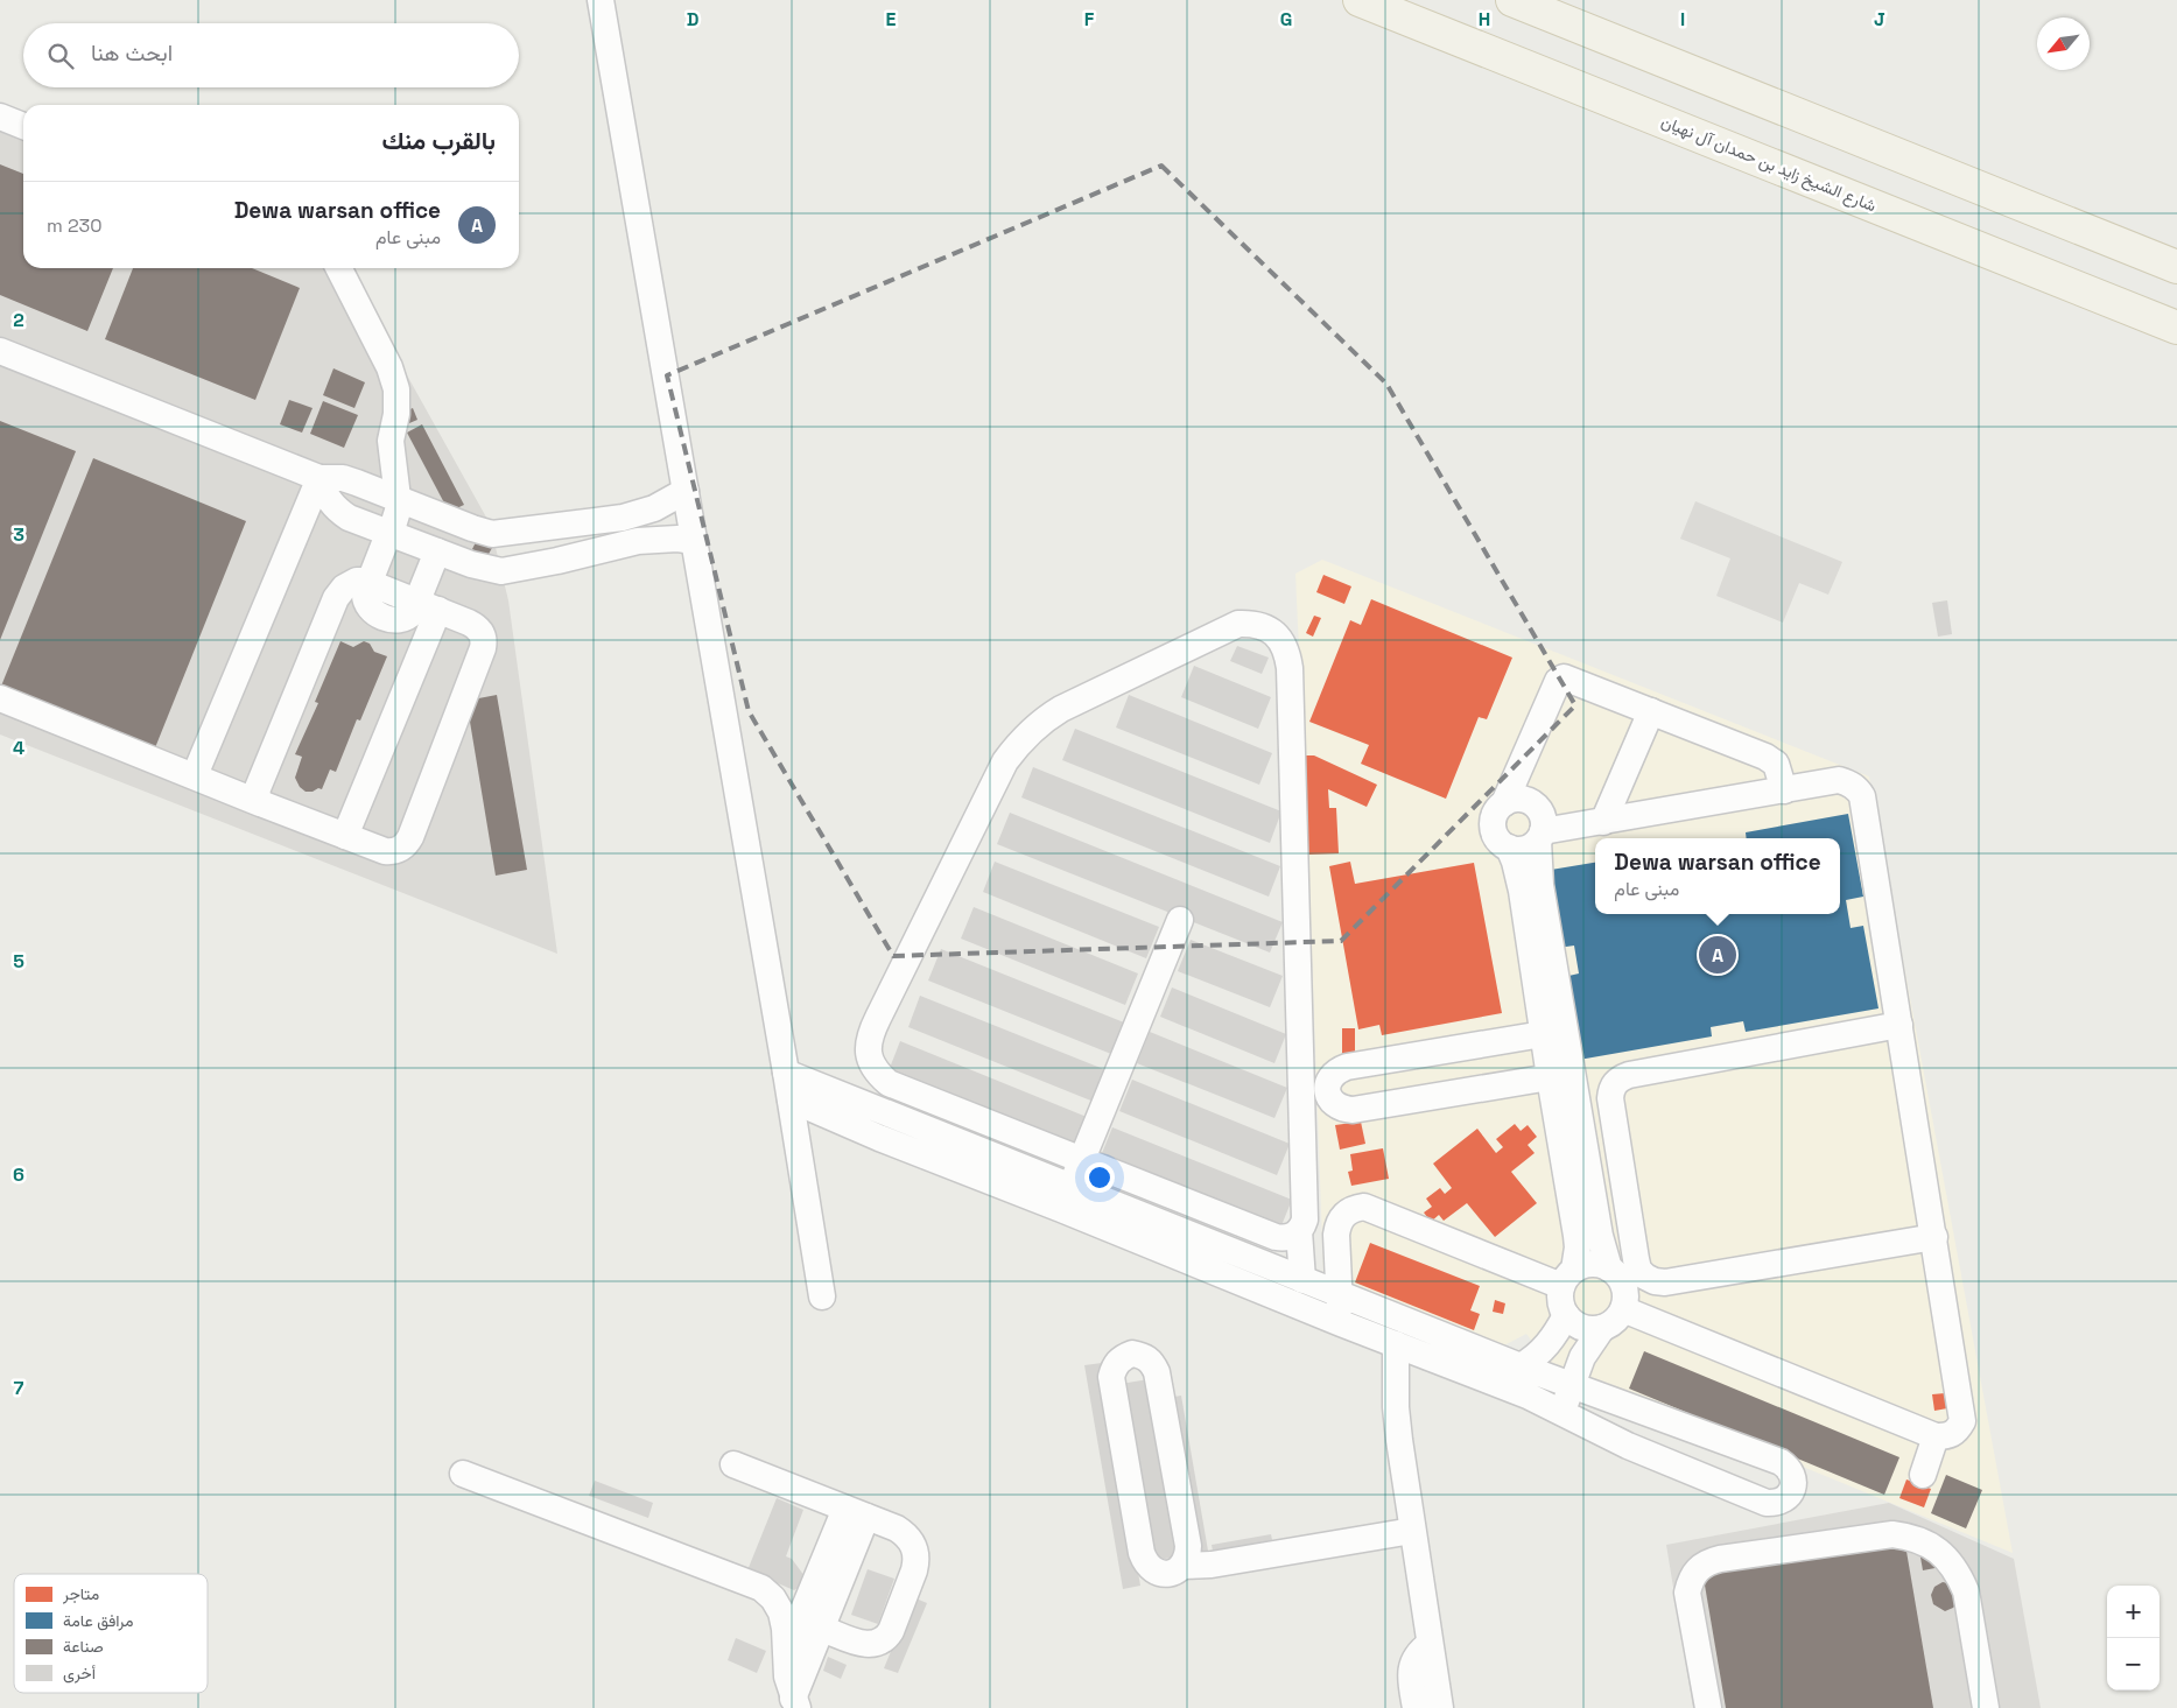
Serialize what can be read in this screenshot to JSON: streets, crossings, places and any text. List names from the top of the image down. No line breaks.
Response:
{"streets":{"main road":["شارع الشيخ زايد بن حمدان آل نهيان"]},"legend":["متاجر","مرافق عامة","صناعة","أخرى"],"north":"bottom left","page":{"search":"ابحث هنا","heading":"بالقرب منك","list":[{"mark":"A","name":"Dewa warsan office","note":"مبنى عام","value":"230 m"}],"popup":["Dewa warsan office","مبنى عام"],"pins":"A","map_buttons":["+","−"]},"grid":{"columns":["D","E","F","G","H","I","J"],"rows":["2","3","4","5","6","7"]}}
